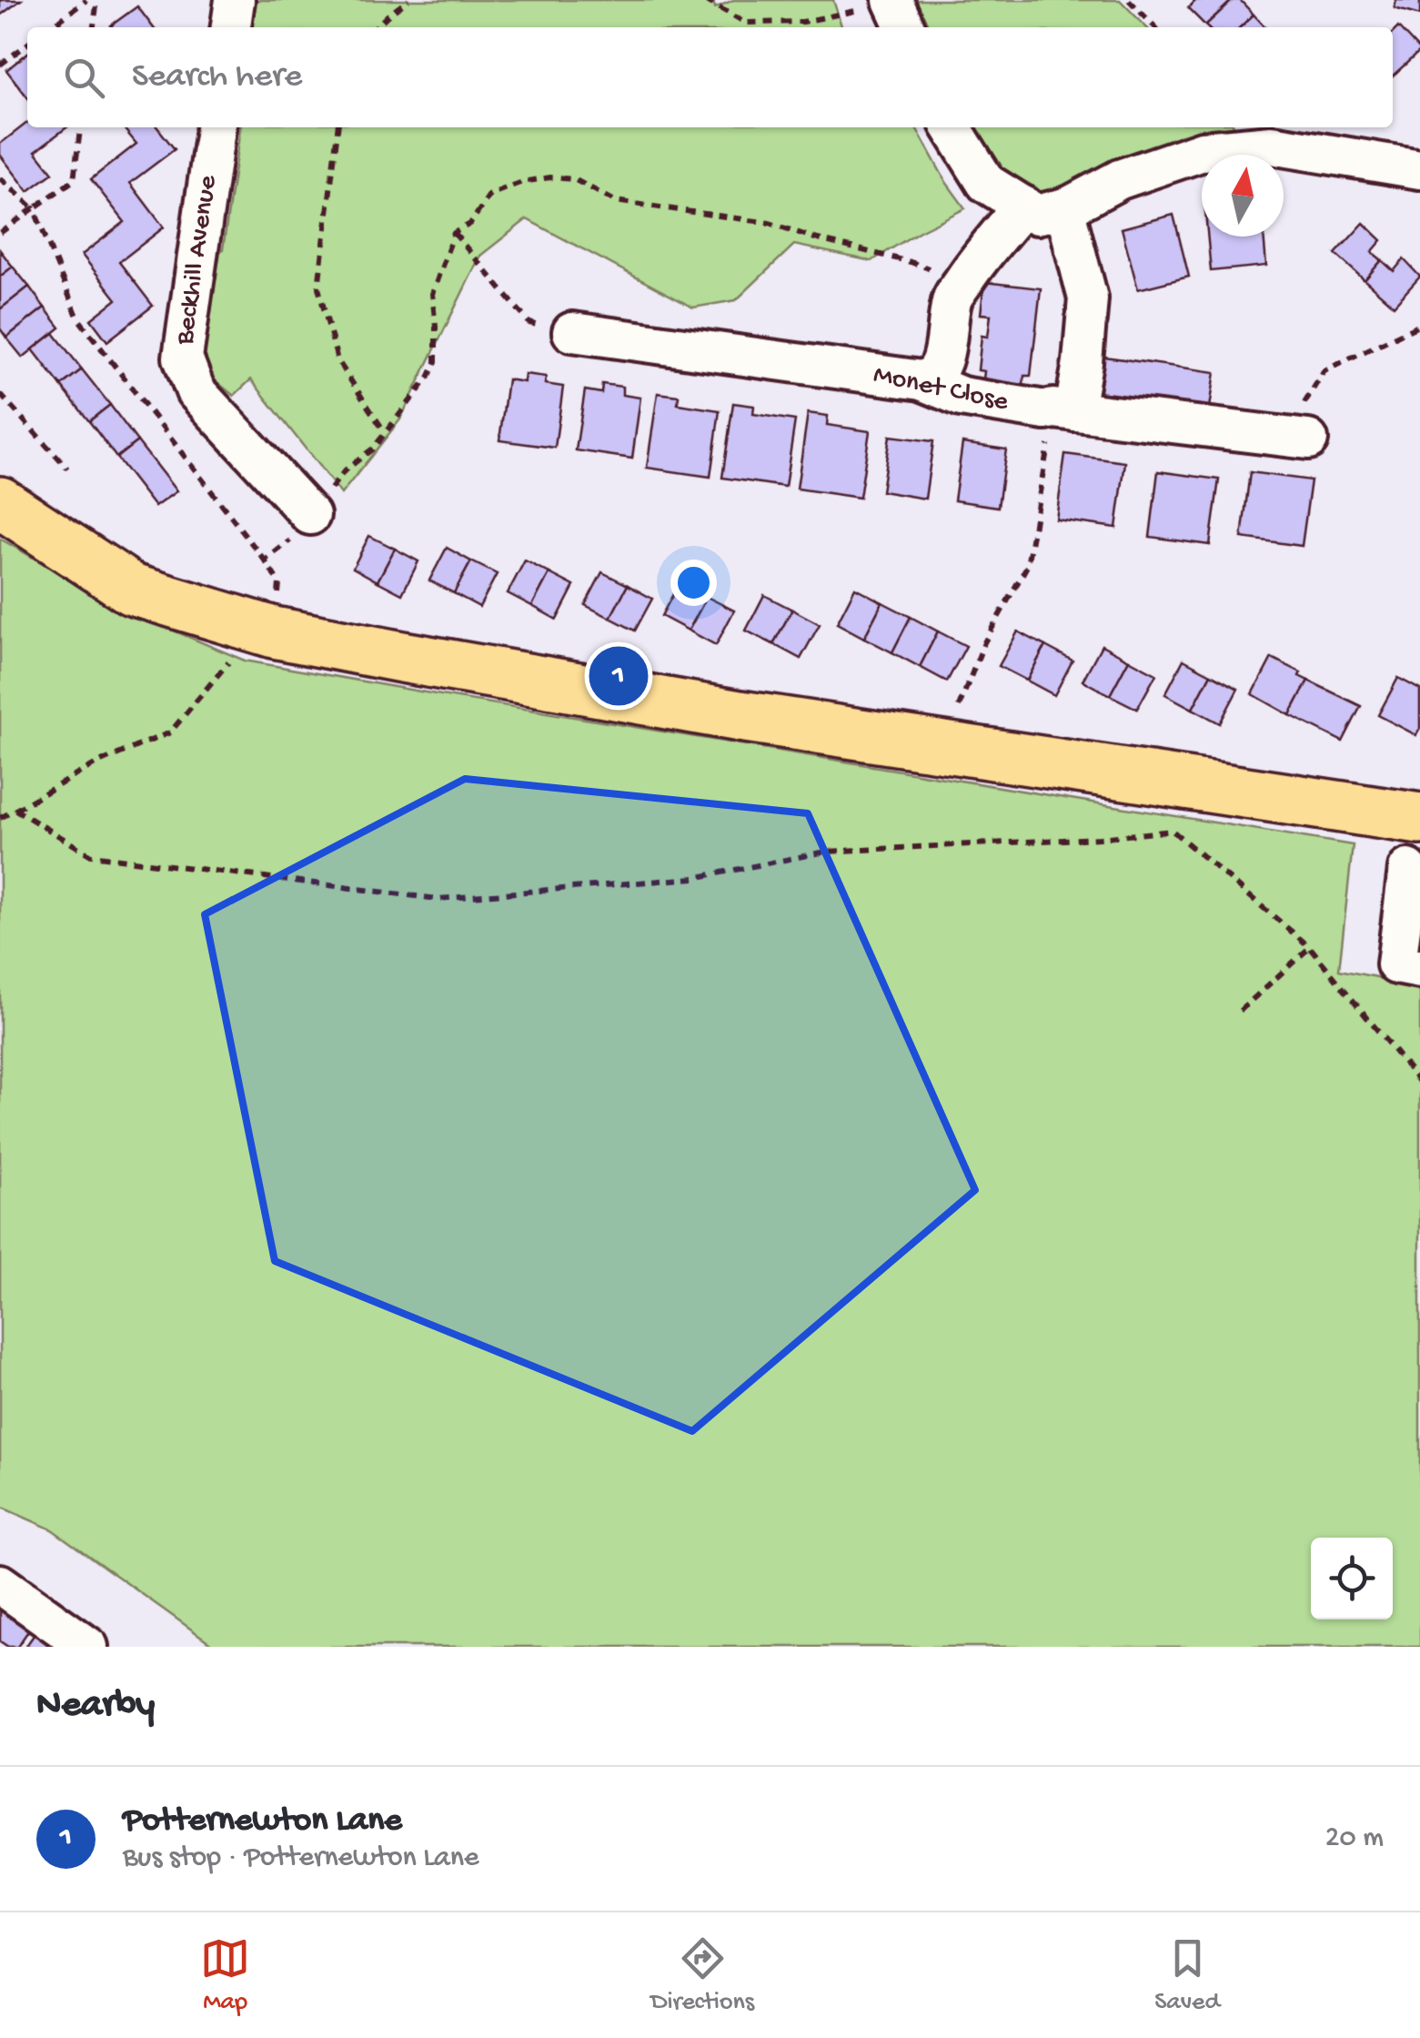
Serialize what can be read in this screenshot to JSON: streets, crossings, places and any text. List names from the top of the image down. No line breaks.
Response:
{"streets":{"street":["Beckhill Avenue","Monet Close"]},"north":"top","page":{"search":"Search here","pins":"1","heading":"Nearby","list":[{"mark":"1","name":"Potternewton Lane","note":"Bus stop · Potternewton Lane","value":"20 m"}],"nav":["Map","Directions","Saved"]}}
